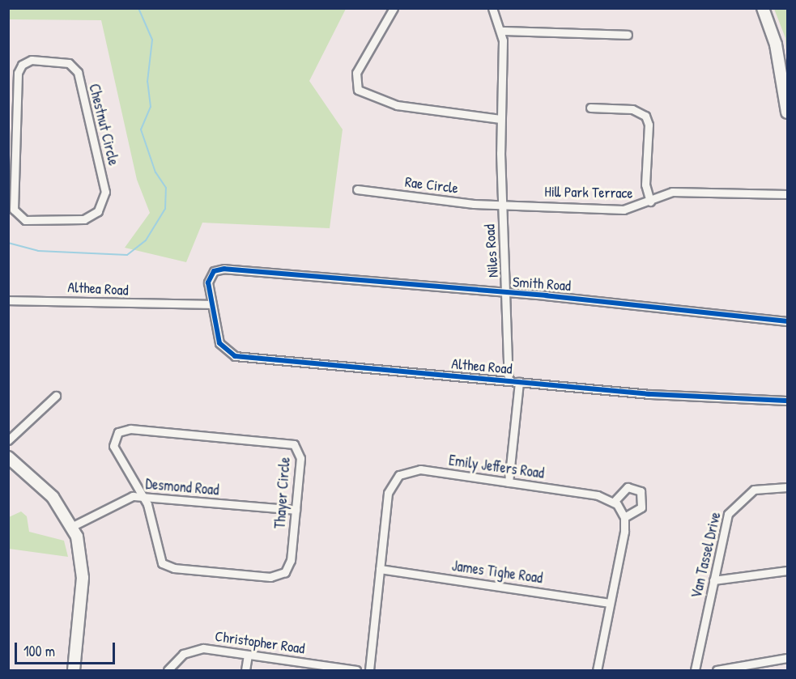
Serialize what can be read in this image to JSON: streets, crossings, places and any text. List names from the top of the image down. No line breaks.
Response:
{"streets":{"street":["Chestnut Circle","Rae Circle","Hill Park Terrace","Niles Road","Smith Road","Althea Road","Emily Jeffers Road","Desmond Road","Thayer Circle","Van Tassel Drive","James Tighe Road","Christopher Road"]},"crossings":[["Rae Circle","Hill Park Terrace"],["Rae Circle","Niles Road"],["Hill Park Terrace","Niles Road"],["Niles Road","Smith Road"],["Niles Road","Althea Road"],["Smith Road","Althea Road"],["Emily Jeffers Road","James Tighe Road"],["Desmond Road","Thayer Circle"]],"scale_bar":"100 m"}
